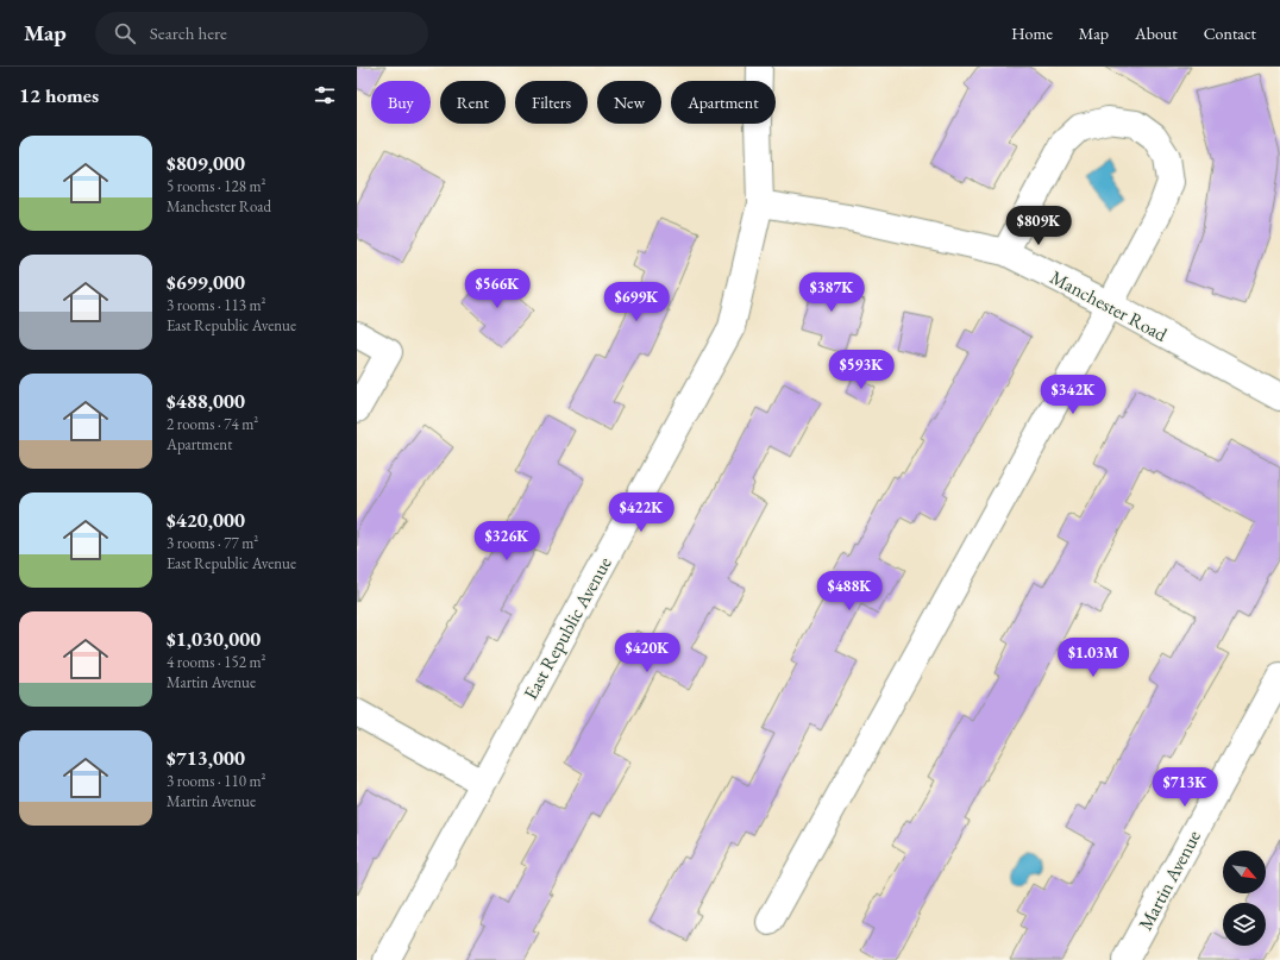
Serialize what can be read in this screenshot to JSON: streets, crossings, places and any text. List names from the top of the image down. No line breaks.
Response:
{"streets":{"street":["Manchester Road","East Republic Avenue","Martin Avenue"]},"crossings":[["Manchester Road","East Republic Avenue"]],"north":"bottom right","page":{"header":"Map","search":"Search here","nav":["Home","Map","About","Contact"],"heading":"12 homes","chip":["Buy","Rent","Filters","New","Apartment"],"list":[{"name":"$809,000","note":"5 rooms · 128 m² · Manchester Road"},{"name":"$699,000","note":"3 rooms · 113 m² · East Republic Avenue"},{"name":"$488,000","note":"2 rooms · 74 m² · Apartment"},{"name":"$420,000","note":"3 rooms · 77 m² · East Republic Avenue"},{"name":"$1,030,000","note":"4 rooms · 152 m² · Martin Avenue"},{"name":"$713,000","note":"3 rooms · 110 m² · Martin Avenue"}],"price":["$809K","$566K","$387K","$699K","$593K","$342K","$422K","$326K","$488K","$420K","$1.03M","$713K"]}}
